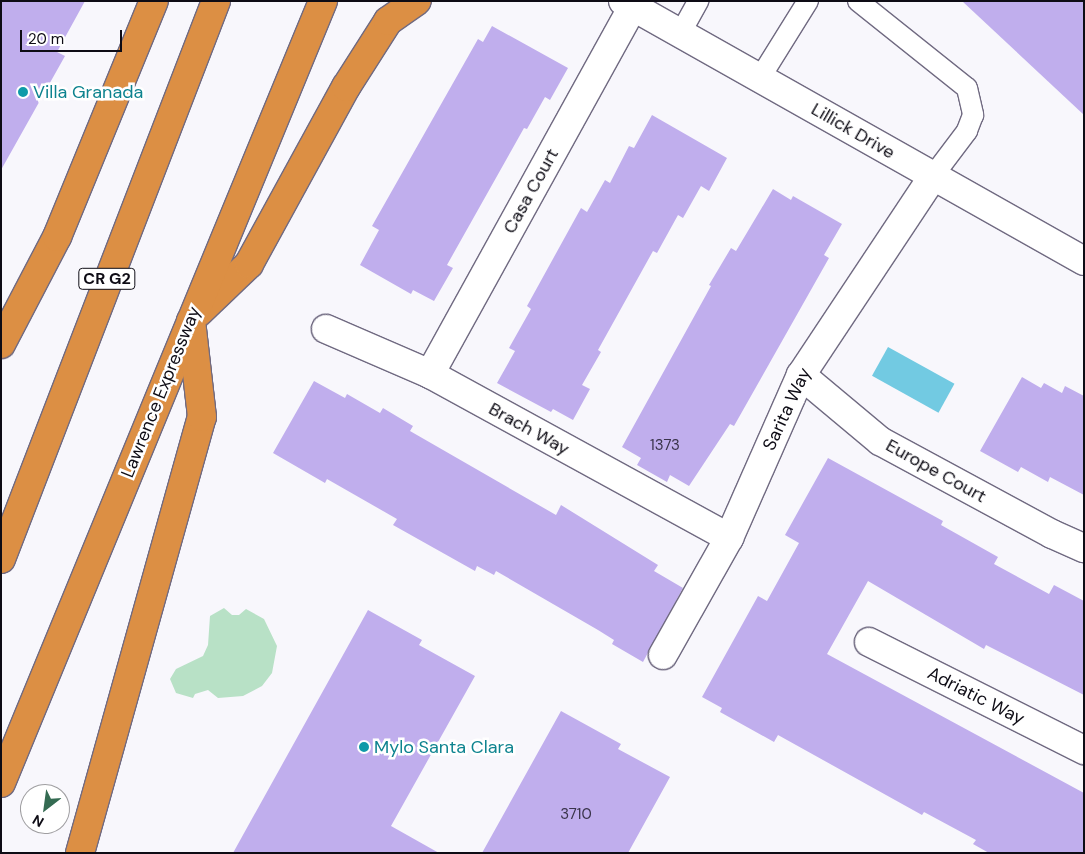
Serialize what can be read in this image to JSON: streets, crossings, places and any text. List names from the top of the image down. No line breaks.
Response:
{"streets":{"highway":["CR G2","Lawrence Expressway"],"street":["Lillick Drive","Casa Court","Sarita Way","Brach Way","Europe Court","Adriatic Way"]},"crossings":[["Lillick Drive","Casa Court"],["Lillick Drive","Sarita Way"],["Casa Court","Brach Way"],["Sarita Way","Brach Way"],["Sarita Way","Europe Court"]],"places":["Villa Granada","Mylo Santa Clara"],"house_numbers":["1373","3710"],"scale_bar":"20 m","north":"bottom left"}
